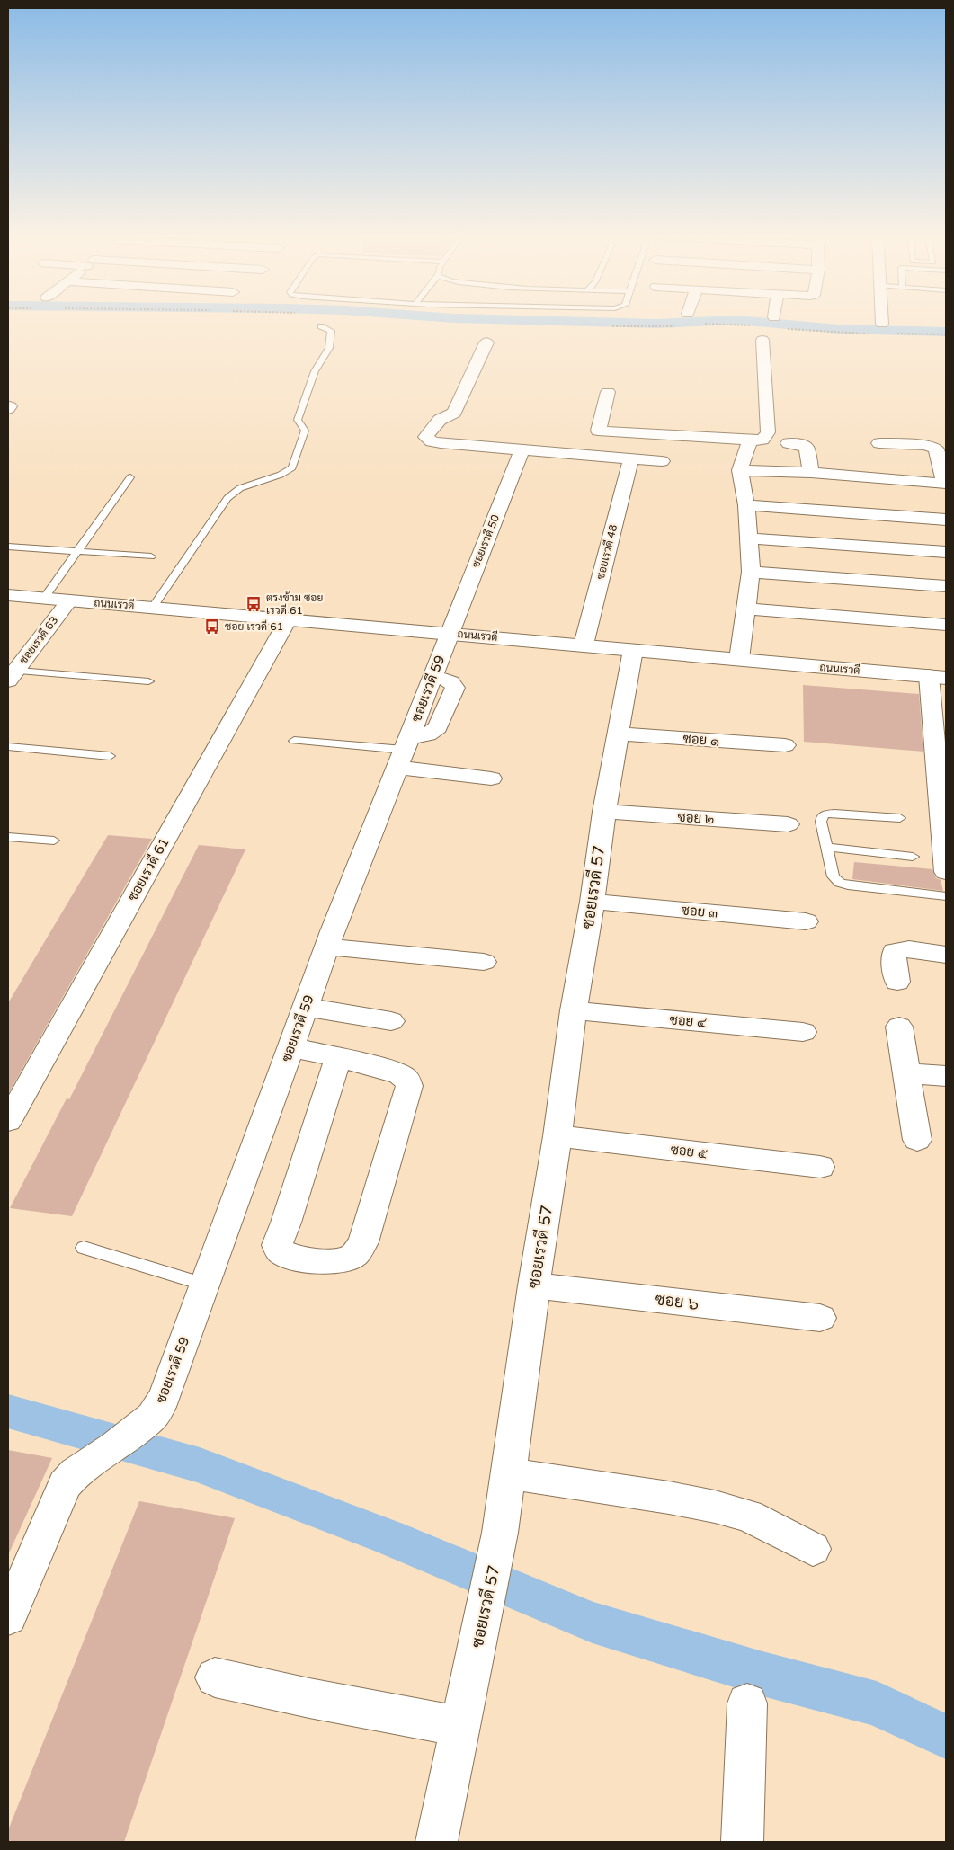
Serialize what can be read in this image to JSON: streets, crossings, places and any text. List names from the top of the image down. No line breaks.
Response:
{"streets":{"street":["ซอยเรวดี 50","ซอยเรวดี 48","ถนนเรวดี","ซอยเรวดี 63","ซอยเรวดี 59","ซอย ๑","ซอย ๒","ซอยเรวดี 61","ซอยเรวดี 57","ซอย ๓","ซอย ๔","ซอย ๕","ซอย ๖"]},"crossings":[["ซอยเรวดี 50","ถนนเรวดี"],["ซอยเรวดี 50","ซอยเรวดี 59"],["ซอยเรวดี 48","ถนนเรวดี"],["ถนนเรวดี","ซอยเรวดี 63"],["ถนนเรวดี","ซอยเรวดี 59"],["ถนนเรวดี","ซอยเรวดี 61"],["ถนนเรวดี","ซอยเรวดี 57"],["ซอย ๑","ซอยเรวดี 57"],["ซอย ๒","ซอยเรวดี 57"],["ซอยเรวดี 57","ซอย ๓"],["ซอยเรวดี 57","ซอย ๔"],["ซอยเรวดี 57","ซอย ๕"],["ซอยเรวดี 57","ซอย ๖"]],"places":{"bus stop":["ตรงข้าม ซอย เรวดี 61","ซอย เรวดี 61"]}}
